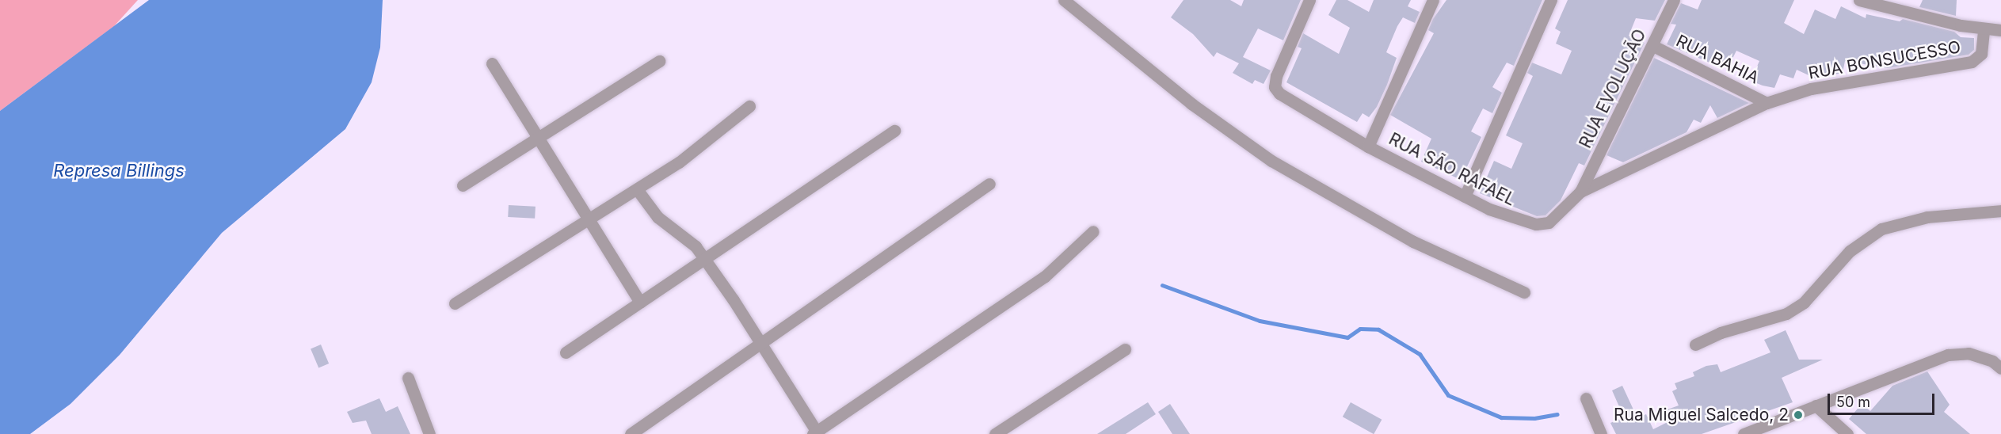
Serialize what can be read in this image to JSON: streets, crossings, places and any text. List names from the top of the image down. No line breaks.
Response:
{"streets":{"street":["RUA BAHIA","RUA BONSUCESSO","RUA EVOLUÇÃO","RUA SÃO RAFAEL"]},"crossings":[["RUA BAHIA","RUA BONSUCESSO"],["RUA BAHIA","RUA EVOLUÇÃO"],["RUA BAHIA","RUA SÃO RAFAEL"],["RUA BONSUCESSO","RUA SÃO RAFAEL"],["RUA EVOLUÇÃO","RUA SÃO RAFAEL"]],"water":["Represa Billings"],"places":["Rua Miguel Salcedo, 2"],"scale_bar":"50 m"}
